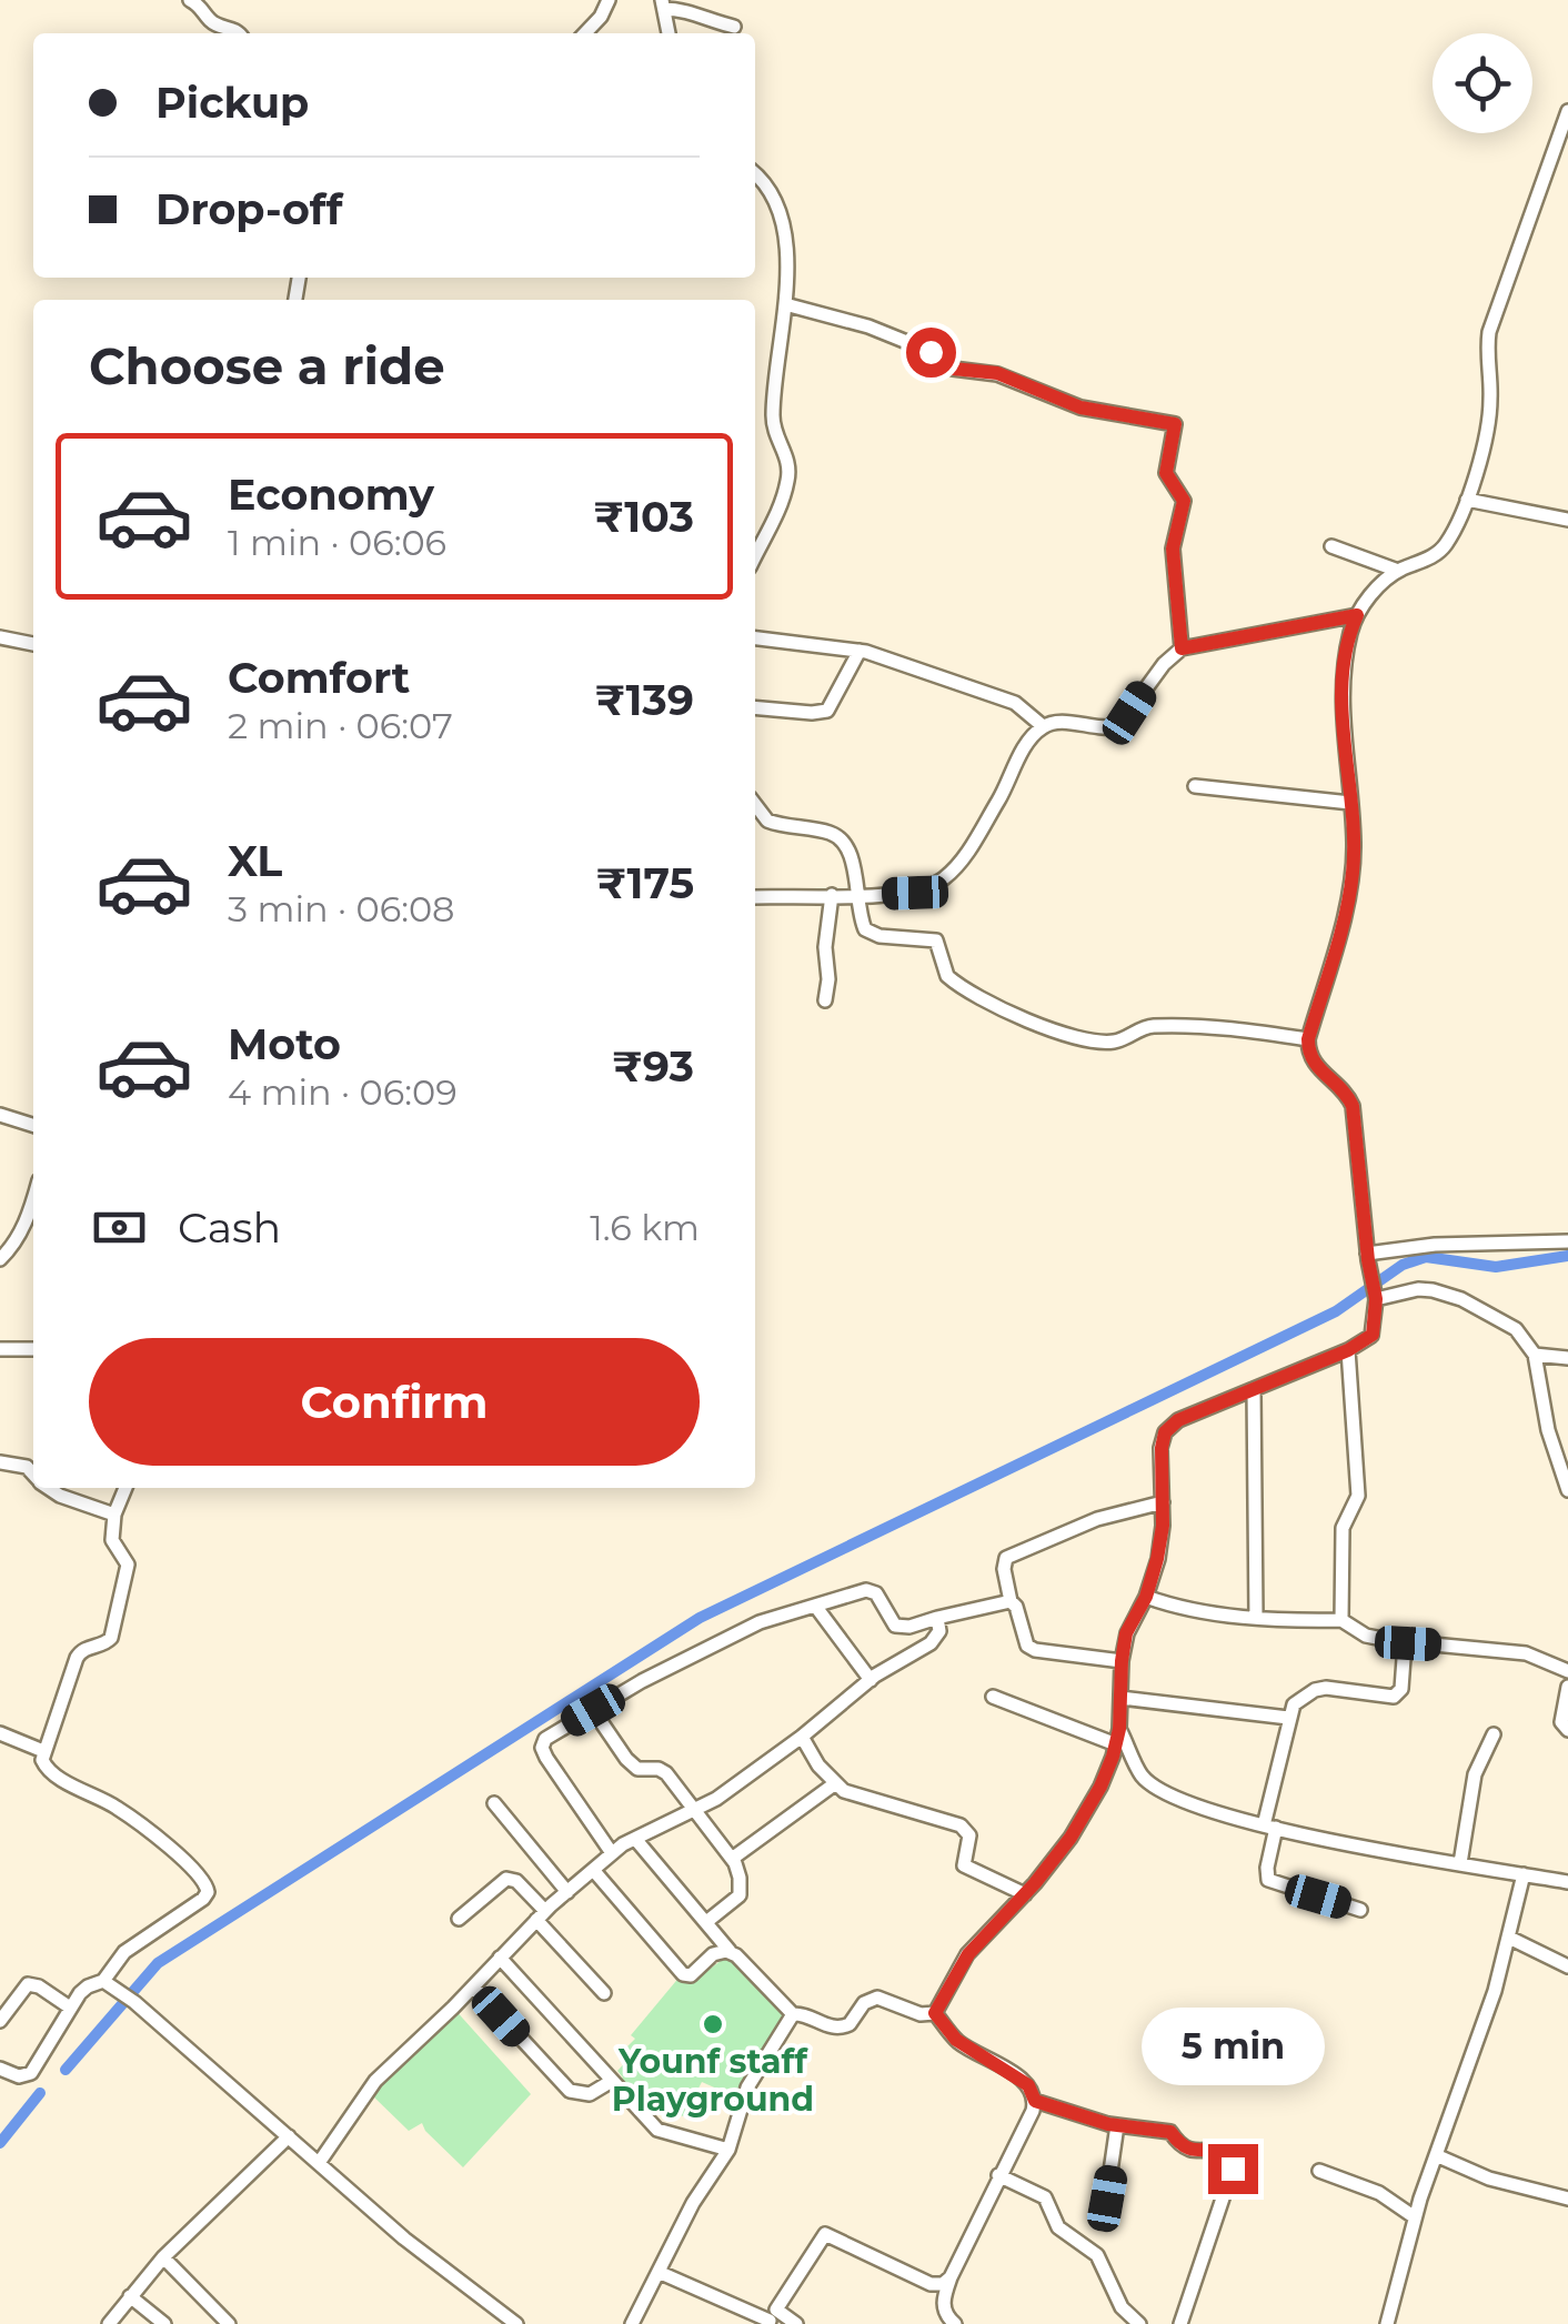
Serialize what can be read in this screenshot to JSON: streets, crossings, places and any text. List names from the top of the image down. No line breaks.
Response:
{"places":["Younf staff Playground"],"page":{"banner":["Pickup","Drop-off"],"heading":"Choose a ride","list":[{"name":"Economy","note":"1 min · 06:06","value":"₹103"},{"name":"Comfort","note":"2 min · 06:07","value":"₹139"},{"name":"XL","note":"3 min · 06:08","value":"₹175"},{"name":"Moto","note":"4 min · 06:09","value":"₹93"}],"pay":["Cash","1.6 km"],"buttons":"Confirm","bubble":"5 min"}}
